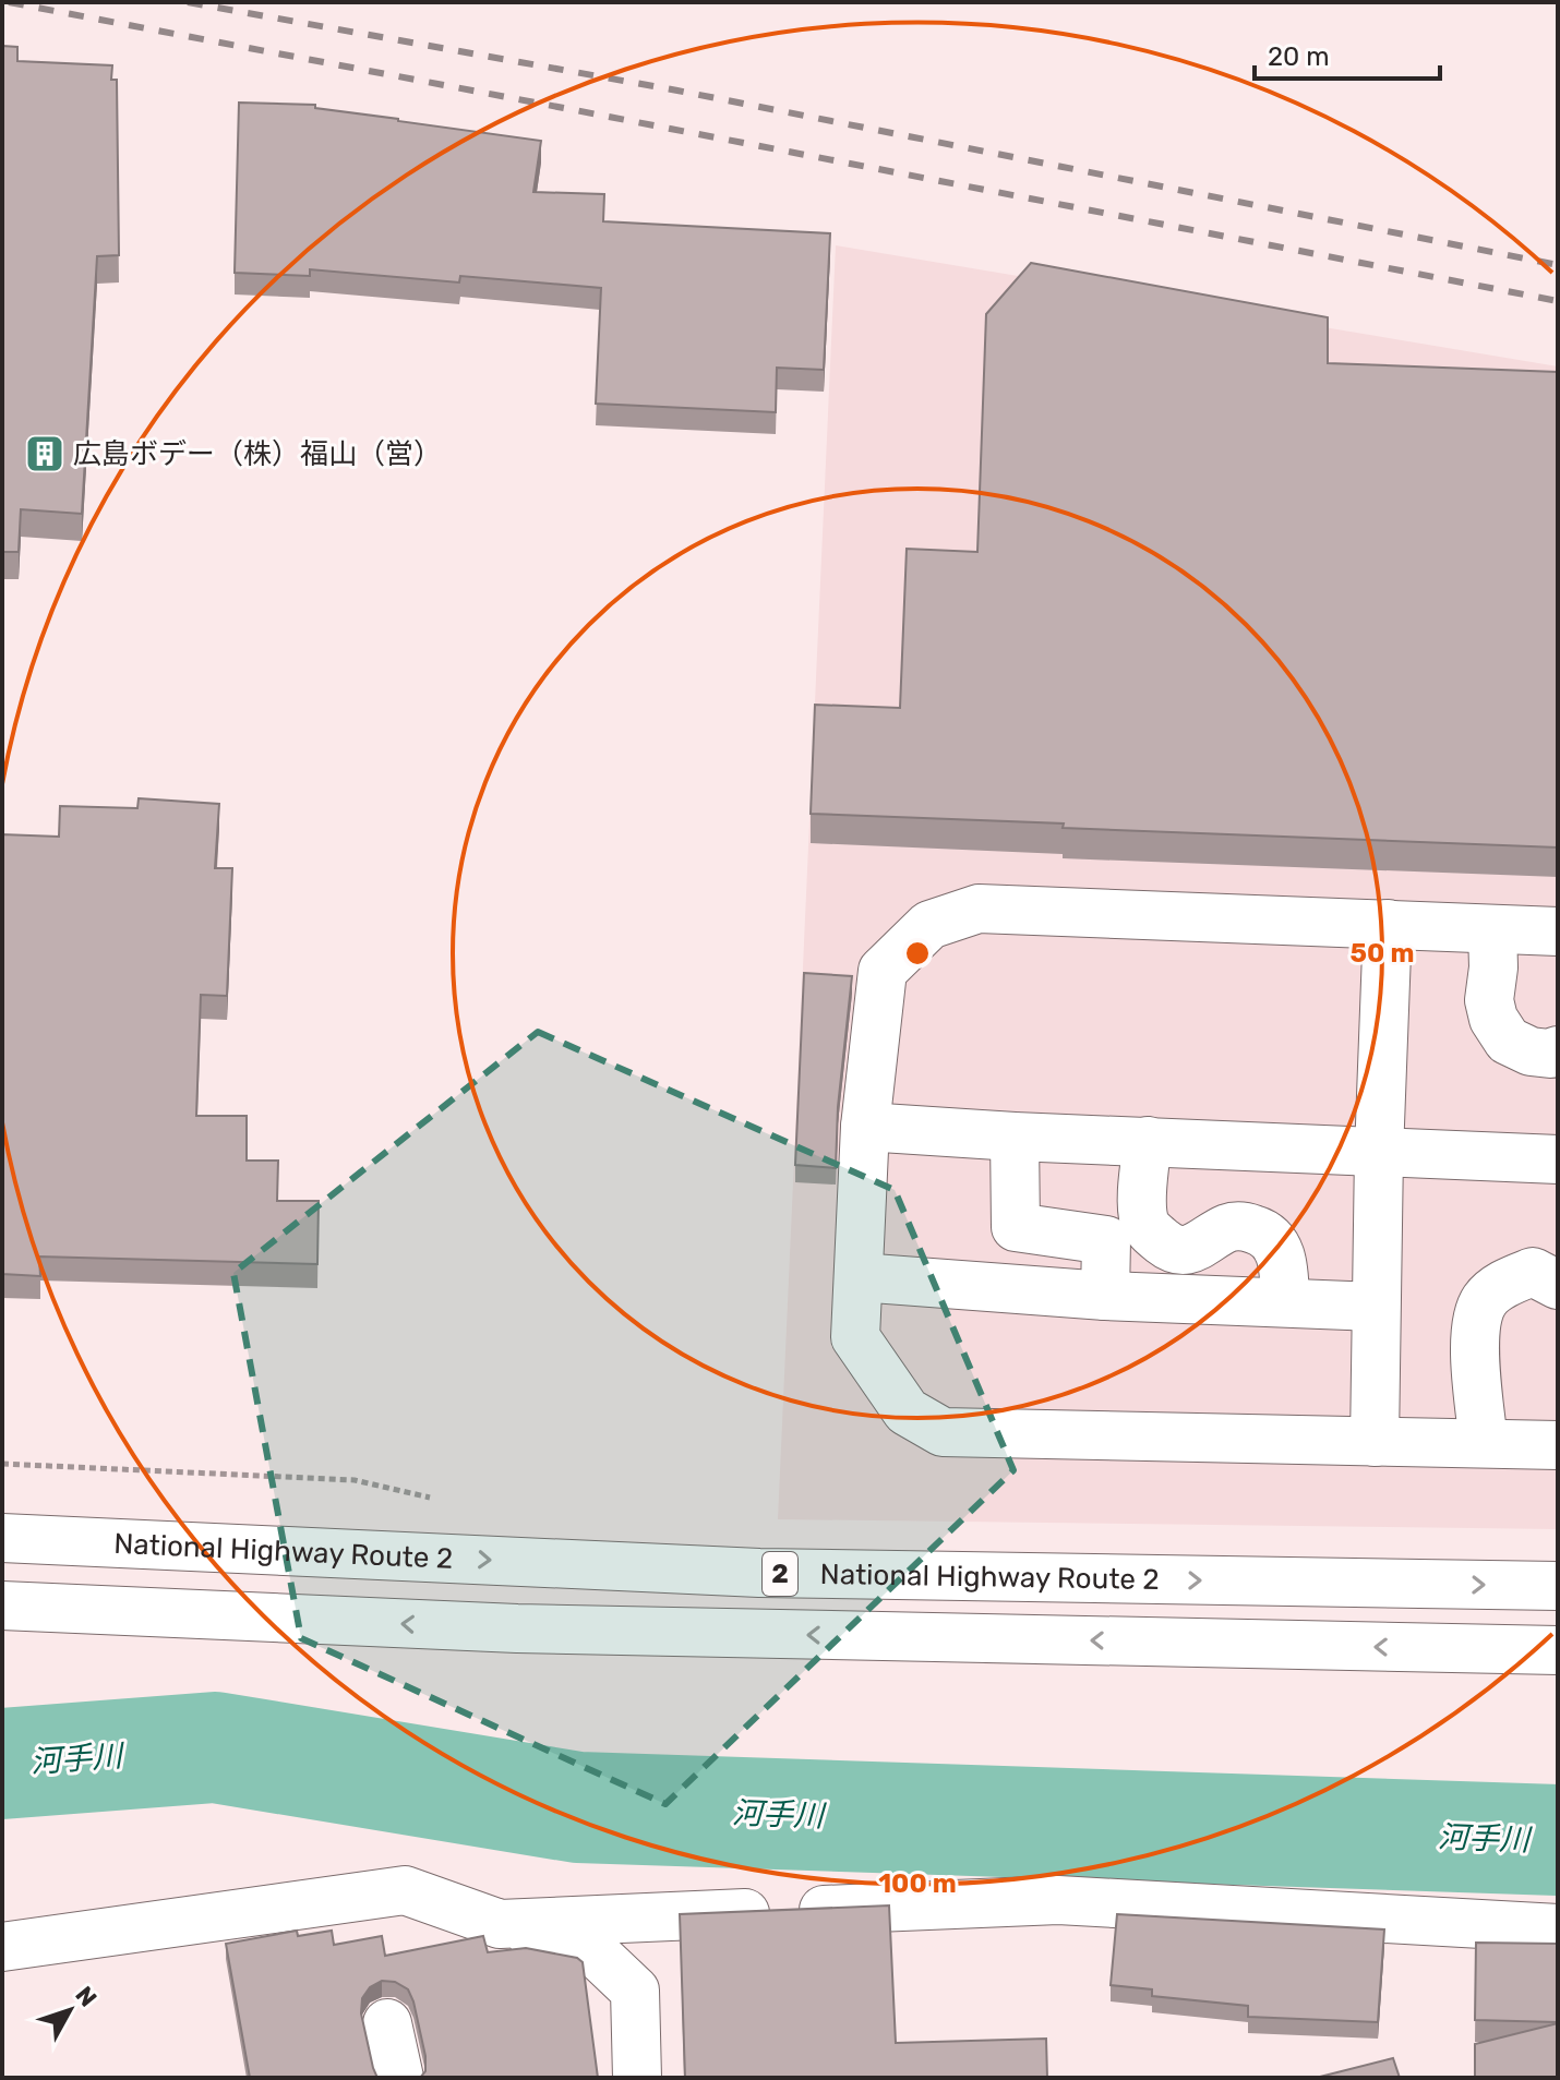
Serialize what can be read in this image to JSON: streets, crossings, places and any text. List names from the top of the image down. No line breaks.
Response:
{"streets":{"main road":["National Highway Route 2","2"]},"water":["河手川"],"places":{"building":["広島ボデー（株）福山（営）"]},"scale_bar":"20 m","north":"top right","rings":["50 m","100 m"]}
